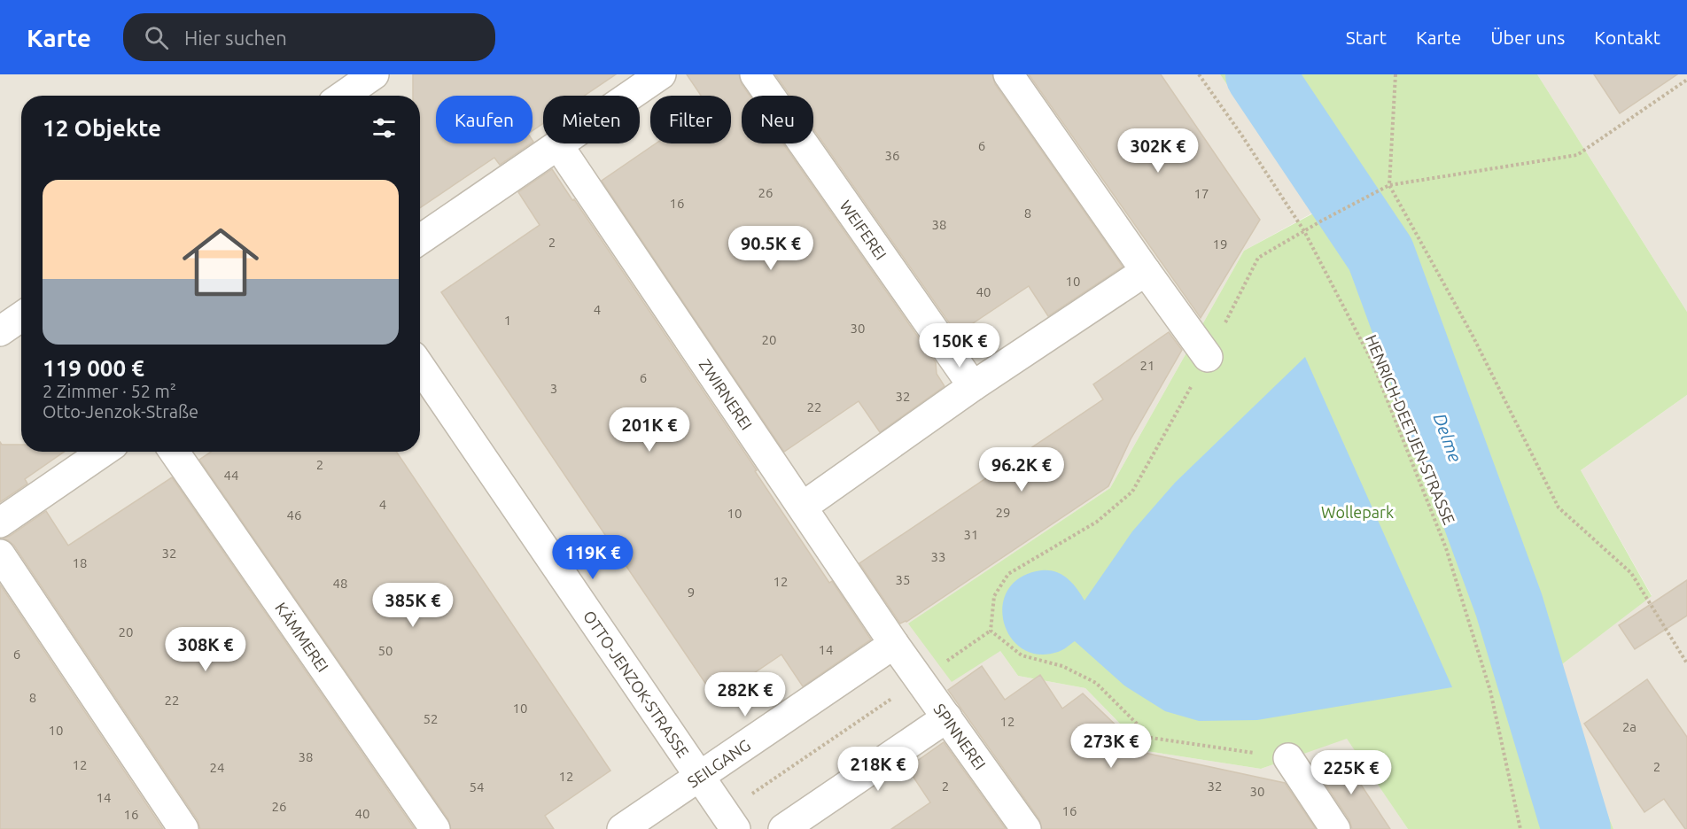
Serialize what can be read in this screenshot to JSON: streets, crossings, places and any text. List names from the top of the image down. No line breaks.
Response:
{"streets":{"street":["WEIFEREI","ZWIRNEREI","KÄMMEREI","OTTO-JENZOK-STRASSE","SPINNEREI","SEILGANG"],"path":["HENRICH-DEETJEN-STRASSE"]},"crossings":[["ZWIRNEREI","SPINNEREI"],["ZWIRNEREI","SEILGANG"],["OTTO-JENZOK-STRASSE","SEILGANG"],["SPINNEREI","SEILGANG"]],"water":["Delme"],"parks":["Wollepark"],"house_numbers":["6","36","26","17","16","8","38","2","19","10","40","4","1","30","20","21","6","3","32","22","2","44","4","29","10","46","31","32","33","18","35","12","48","9","20","14","50","6","8","22","10","52","12","2a","10","38","12","2","24","12","2","32","54","30","14","26","16","40","16"],"page":{"header":"Karte","search":"Hier suchen","nav":["Start","Karte","Über uns","Kontakt"],"chip":["Kaufen","Mieten","Filter","Neu"],"heading":"12 Objekte","price":["302K €","90.5K €","150K €","201K €","96.2K €","119K €","385K €","308K €","282K €","273K €","218K €","225K €"],"list":[{"name":"119 000 €","note":"2 Zimmer · 52 m² · Otto-Jenzok-Straße"}]}}
